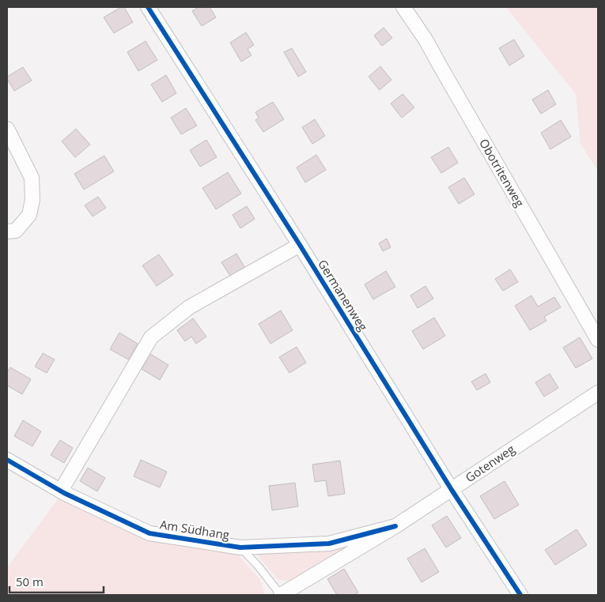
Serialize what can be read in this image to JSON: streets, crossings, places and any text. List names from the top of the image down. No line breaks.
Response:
{"streets":{"street":["Obotritenweg","Germanenweg","Gotenweg","Am Südhang"]},"crossings":[["Germanenweg","Gotenweg"],["Gotenweg","Am Südhang"]],"scale_bar":"50 m"}
